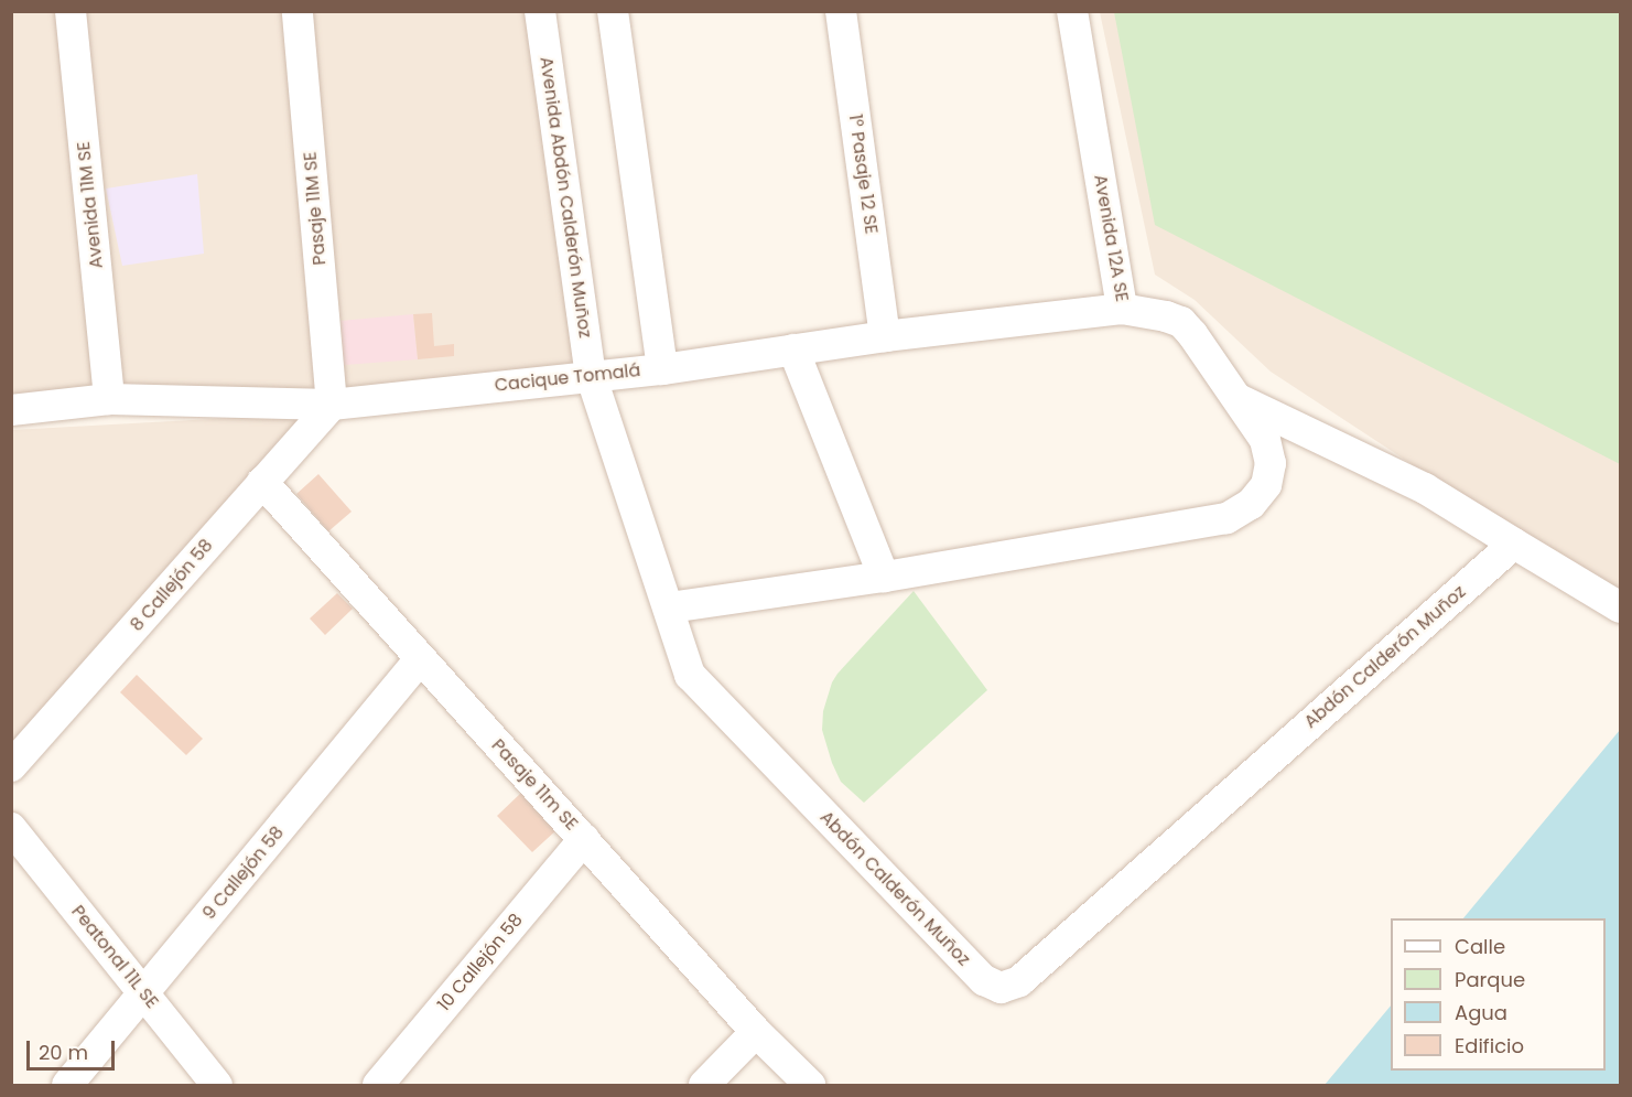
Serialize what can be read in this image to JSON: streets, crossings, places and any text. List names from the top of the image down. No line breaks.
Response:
{"streets":{"street":["1° Pasaje 12 SE","Avenida Abdón Calderón Muñoz","Avenida 11M SE","Pasaje 11M SE","Avenida 12A SE","Cacique Tomalá","8 Callejón 58","Abdón Calderón Muñoz","Pasaje 11m SE","9 Callejón 58","Peatonal 11L SE","10 Callejón 58"]},"crossings":[["1° Pasaje 12 SE","Cacique Tomalá"],["Avenida Abdón Calderón Muñoz","Cacique Tomalá"],["Avenida Abdón Calderón Muñoz","Abdón Calderón Muñoz"],["Avenida 11M SE","Cacique Tomalá"],["Pasaje 11M SE","Cacique Tomalá"],["Pasaje 11M SE","8 Callejón 58"],["Avenida 12A SE","Cacique Tomalá"],["Avenida 12A SE","Abdón Calderón Muñoz"],["Cacique Tomalá","8 Callejón 58"],["8 Callejón 58","Pasaje 11m SE"],["Pasaje 11m SE","9 Callejón 58"],["Pasaje 11m SE","10 Callejón 58"],["9 Callejón 58","Peatonal 11L SE"]],"legend":["Calle","Parque","Agua","Edificio"],"scale_bar":"20 m"}
